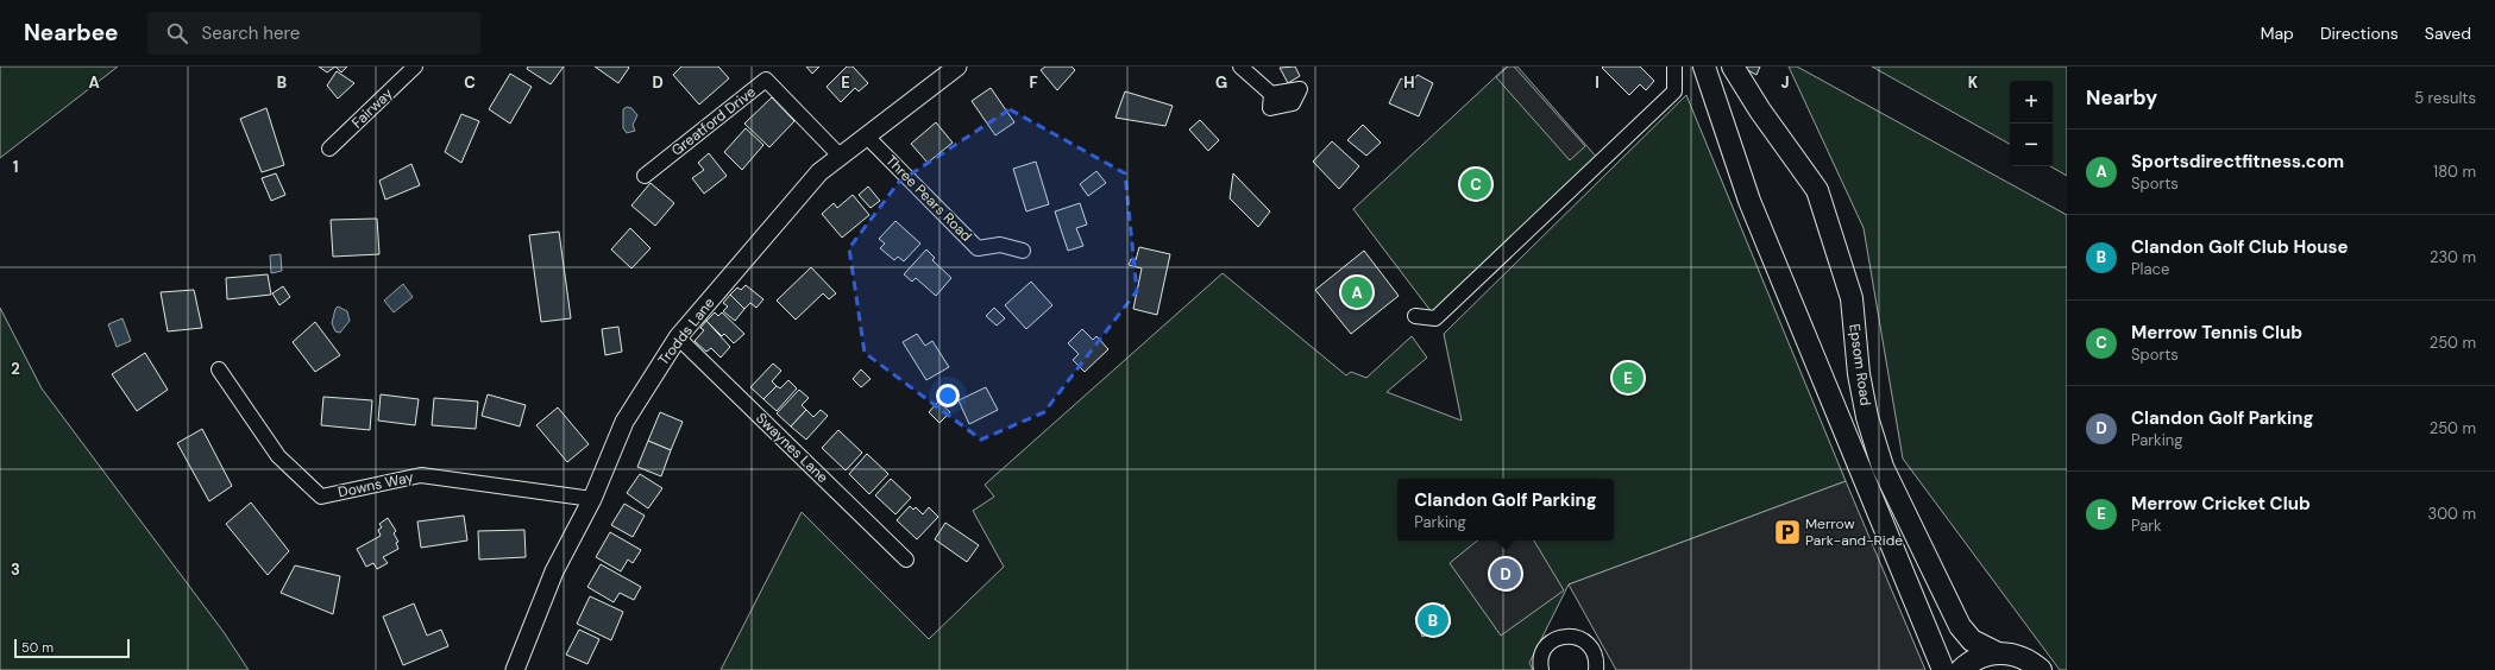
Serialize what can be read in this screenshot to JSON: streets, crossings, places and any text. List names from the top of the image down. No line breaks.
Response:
{"streets":{"main road":["Epsom Road"],"street":["Fairway","Greatford Drive","Three Pears Road","Trodds Lane","Swaynes Lane","Downs Way"]},"crossings":[["Greatford Drive","Trodds Lane"],["Three Pears Road","Trodds Lane"],["Trodds Lane","Swaynes Lane"],["Trodds Lane","Downs Way"]],"places":{"parking":["Merrow Park-and-Ride"]},"scale_bar":"50 m","page":{"header":"Nearbee","search":"Search here","nav":["Map","Directions","Saved"],"heading":["Nearby","5 results"],"map_buttons":["+","−"],"list":[{"mark":"A","name":"Sportsdirectfitness.com","note":"Sports","value":"180 m"},{"mark":"B","name":"Clandon Golf Club House","note":"Place","value":"230 m"},{"mark":"C","name":"Merrow Tennis Club","note":"Sports","value":"250 m"},{"mark":"D","name":"Clandon Golf Parking","note":"Parking","value":"250 m"},{"mark":"E","name":"Merrow Cricket Club","note":"Park","value":"300 m"}],"pins":["C","A","E","D","B"],"popup":["Clandon Golf Parking","Parking"],"scale":"50 m"},"grid":{"columns":["A","B","C","D","E","F","G","H","I","J","K"],"rows":["1","2","3"]}}
